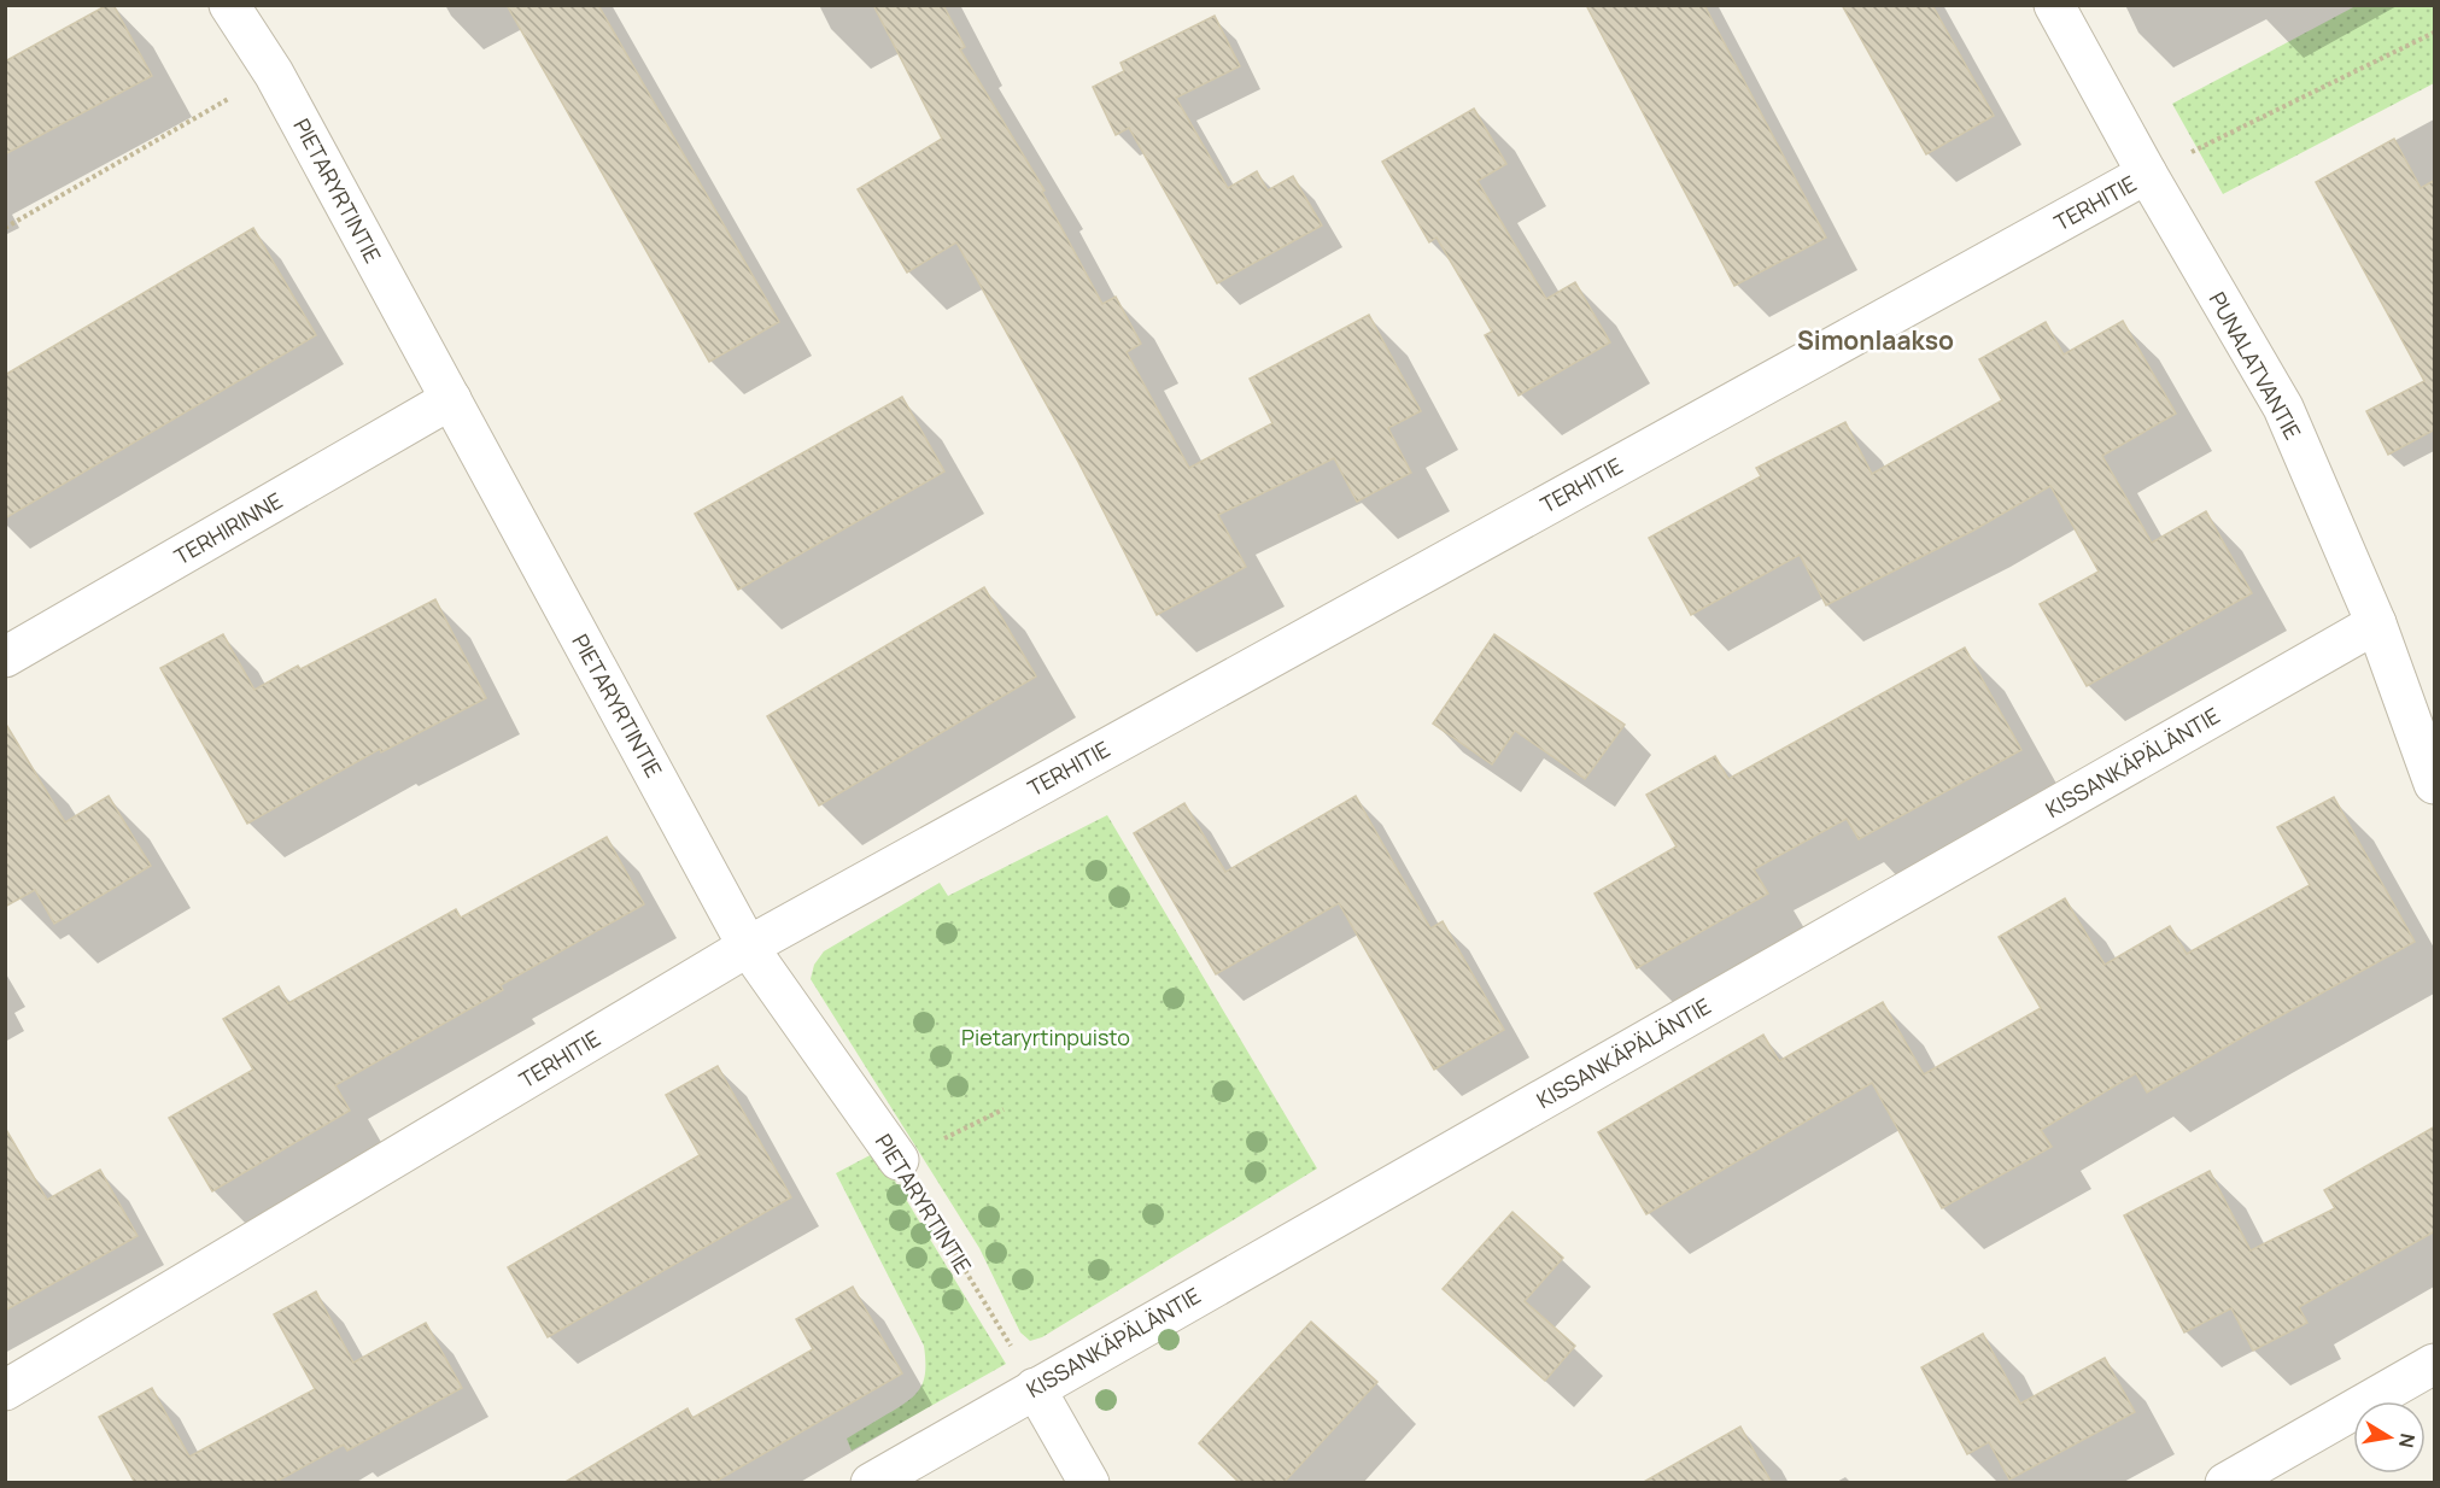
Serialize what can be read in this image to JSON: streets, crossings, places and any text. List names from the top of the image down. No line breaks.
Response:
{"streets":{"street":["PIETARYRTINTIE","TERHITIE","PUNALATVANTIE","TERHIRINNE","KISSANKÄPÄLÄNTIE"]},"crossings":[["PIETARYRTINTIE","TERHITIE"],["PIETARYRTINTIE","TERHIRINNE"],["PIETARYRTINTIE","KISSANKÄPÄLÄNTIE"],["TERHITIE","PUNALATVANTIE"],["PUNALATVANTIE","KISSANKÄPÄLÄNTIE"]],"districts":["Simonlaakso"],"parks":["Pietaryrtinpuisto"],"north":"right"}
